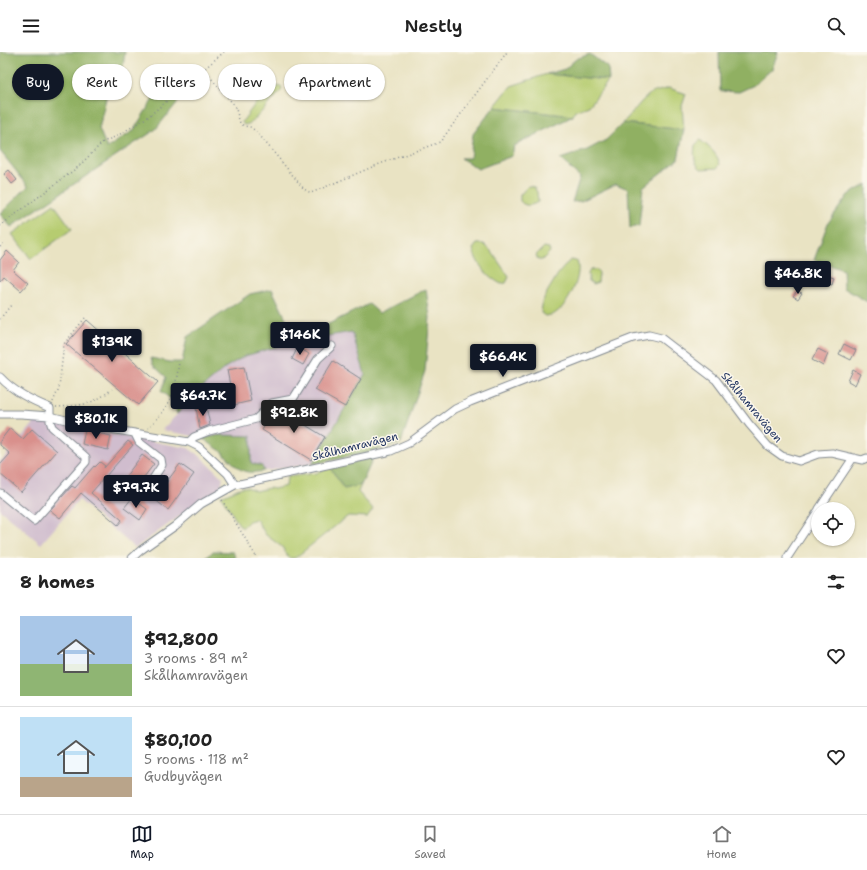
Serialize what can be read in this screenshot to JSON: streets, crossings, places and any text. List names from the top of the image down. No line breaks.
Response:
{"streets":{"street":["Skålhamravägen"]},"page":{"header":"Nestly","chip":["Buy","Rent","Filters","New","Apartment"],"price":["$46.8K","$146K","$139K","$66.4K","$64.7K","$92.8K","$80.1K","$79.7K"],"heading":"8 homes","list":[{"name":"$92,800","note":"3 rooms · 89 m² · Skålhamravägen"},{"name":"$80,100","note":"5 rooms · 118 m² · Gudbyvägen"}],"tabs":["Map","Saved","Home"]}}
